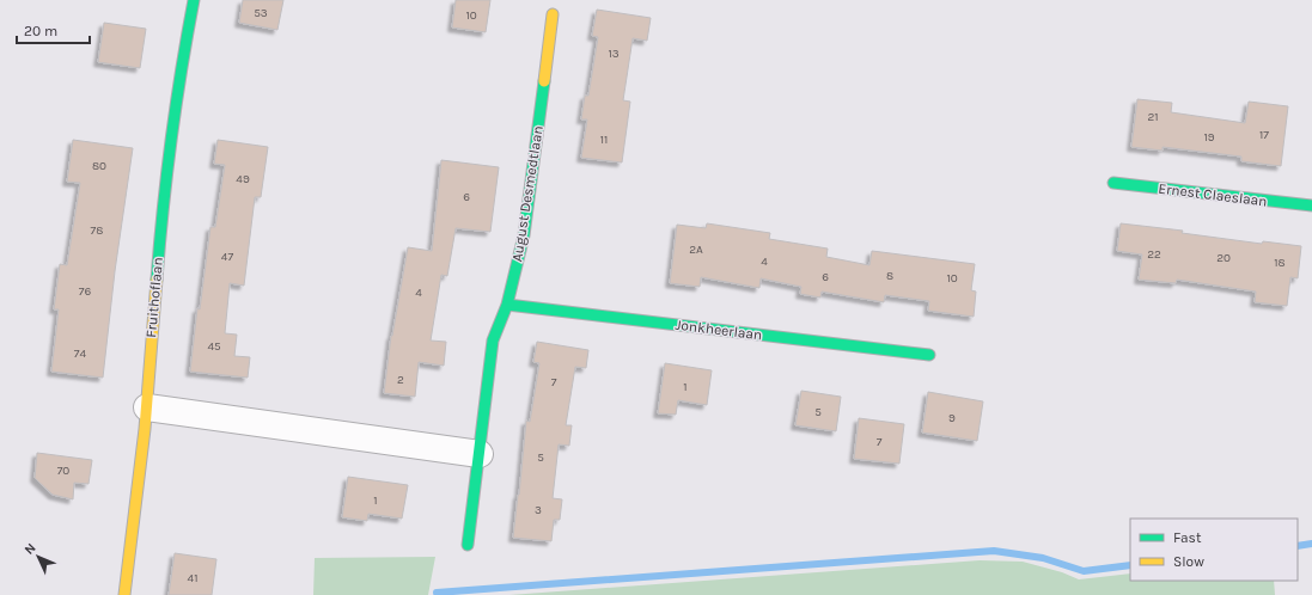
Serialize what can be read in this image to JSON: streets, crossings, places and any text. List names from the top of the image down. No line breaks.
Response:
{"streets":{"street":["August Desmedtlaan","Ernest Claeslaan","Fruithoflaan","Jonkheerlaan"]},"crossings":[["August Desmedtlaan","Jonkheerlaan"]],"house_numbers":["53","10","13","21","17","19","11","80","49","6","78","2A","22","47","20","4","18","8","6","10","76","4","45","74","2","7","1","5","9","7","5","70","1","3","41"],"legend":["Fast","Slow"],"scale_bar":"20 m","north":"top left"}
